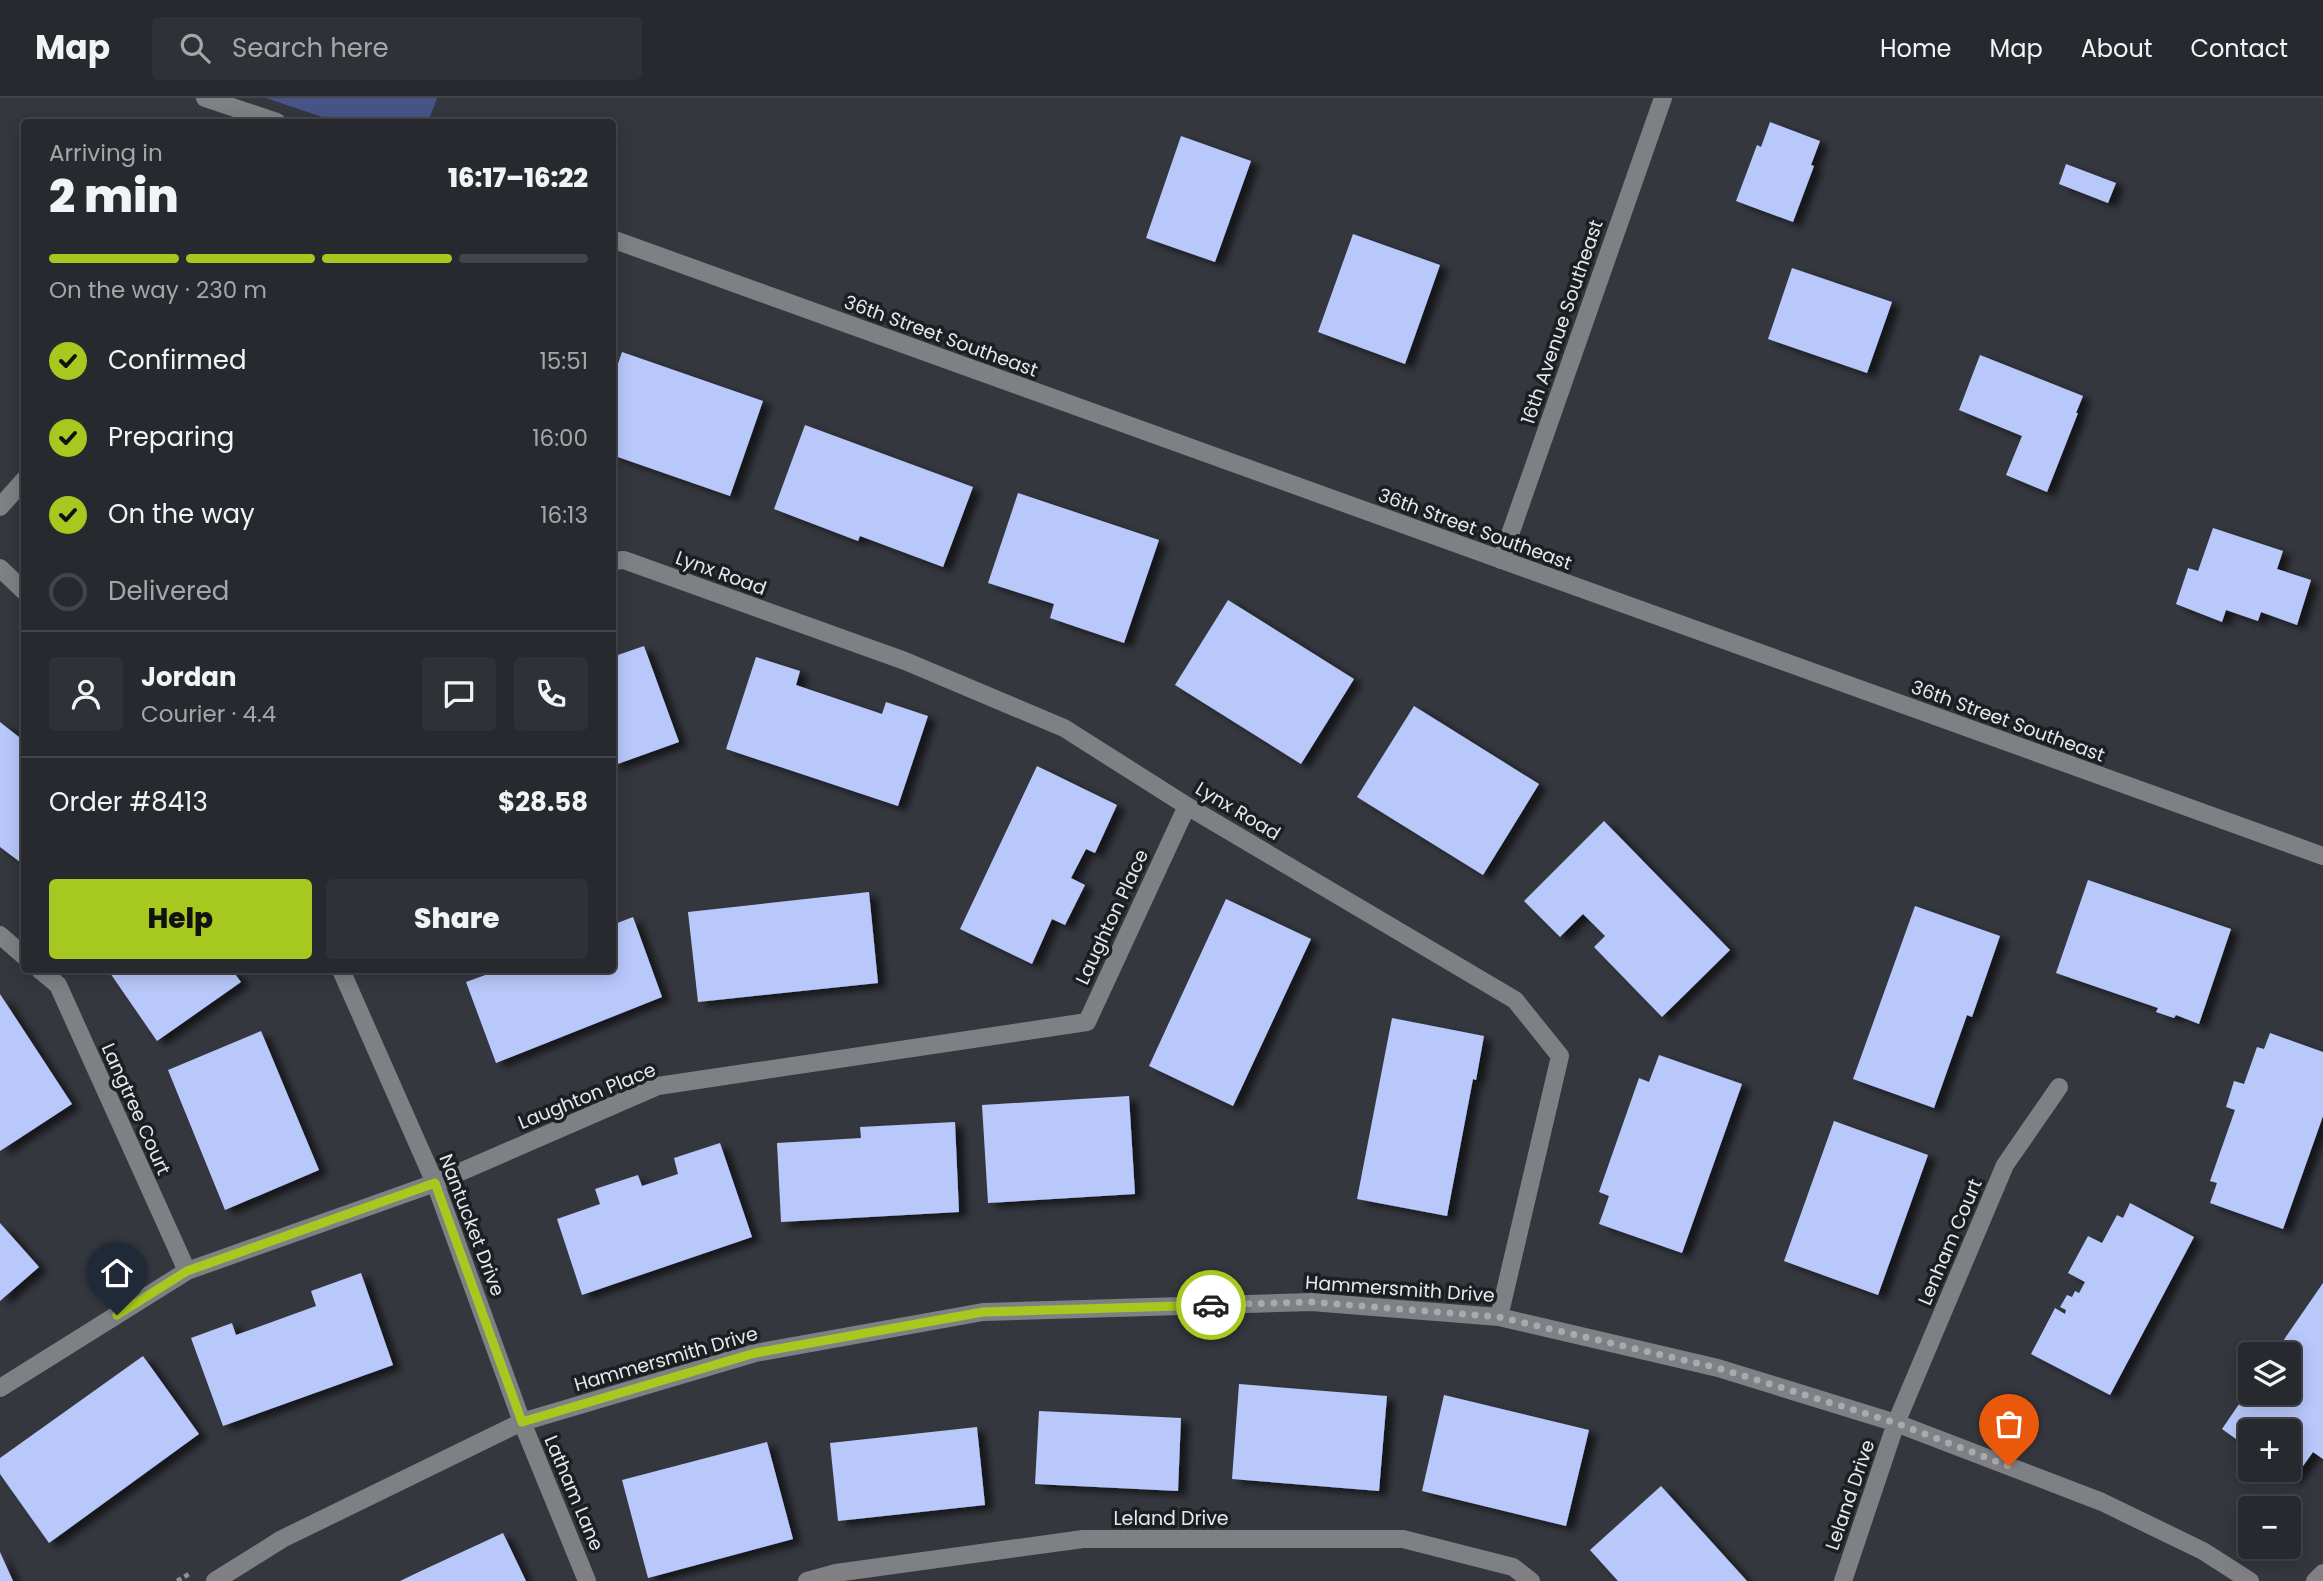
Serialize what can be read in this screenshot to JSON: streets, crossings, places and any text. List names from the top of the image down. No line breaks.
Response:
{"streets":{"street":["16th Avenue Southeast","36th Street Southeast","Lynx Road","Laughton Place","Langtree Court","Nantucket Drive","Lenham Court","Hammersmith Drive","Latham Lane","Leland Drive"]},"crossings":[["16th Avenue Southeast","36th Street Southeast"],["Lynx Road","Laughton Place"],["Lynx Road","Hammersmith Drive"],["Laughton Place","Langtree Court"],["Laughton Place","Nantucket Drive"],["Nantucket Drive","Hammersmith Drive"],["Nantucket Drive","Latham Lane"],["Lenham Court","Hammersmith Drive"],["Lenham Court","Leland Drive"],["Hammersmith Drive","Latham Lane"],["Hammersmith Drive","Leland Drive"]],"page":{"header":"Map","search":"Search here","nav":["Home","Map","About","Contact"],"heading":["2 min","Arriving in","16:17–16:22"],"panel":["Jordan","Courier · 4.4","Order #8413","$28.58"],"bar":"On the way · 230 m","list":[["Confirmed","15:51"],["Preparing","16:00"],["On the way","16:13"],"Delivered"],"buttons":["Help","Share"],"map_buttons":["+","−"]}}
